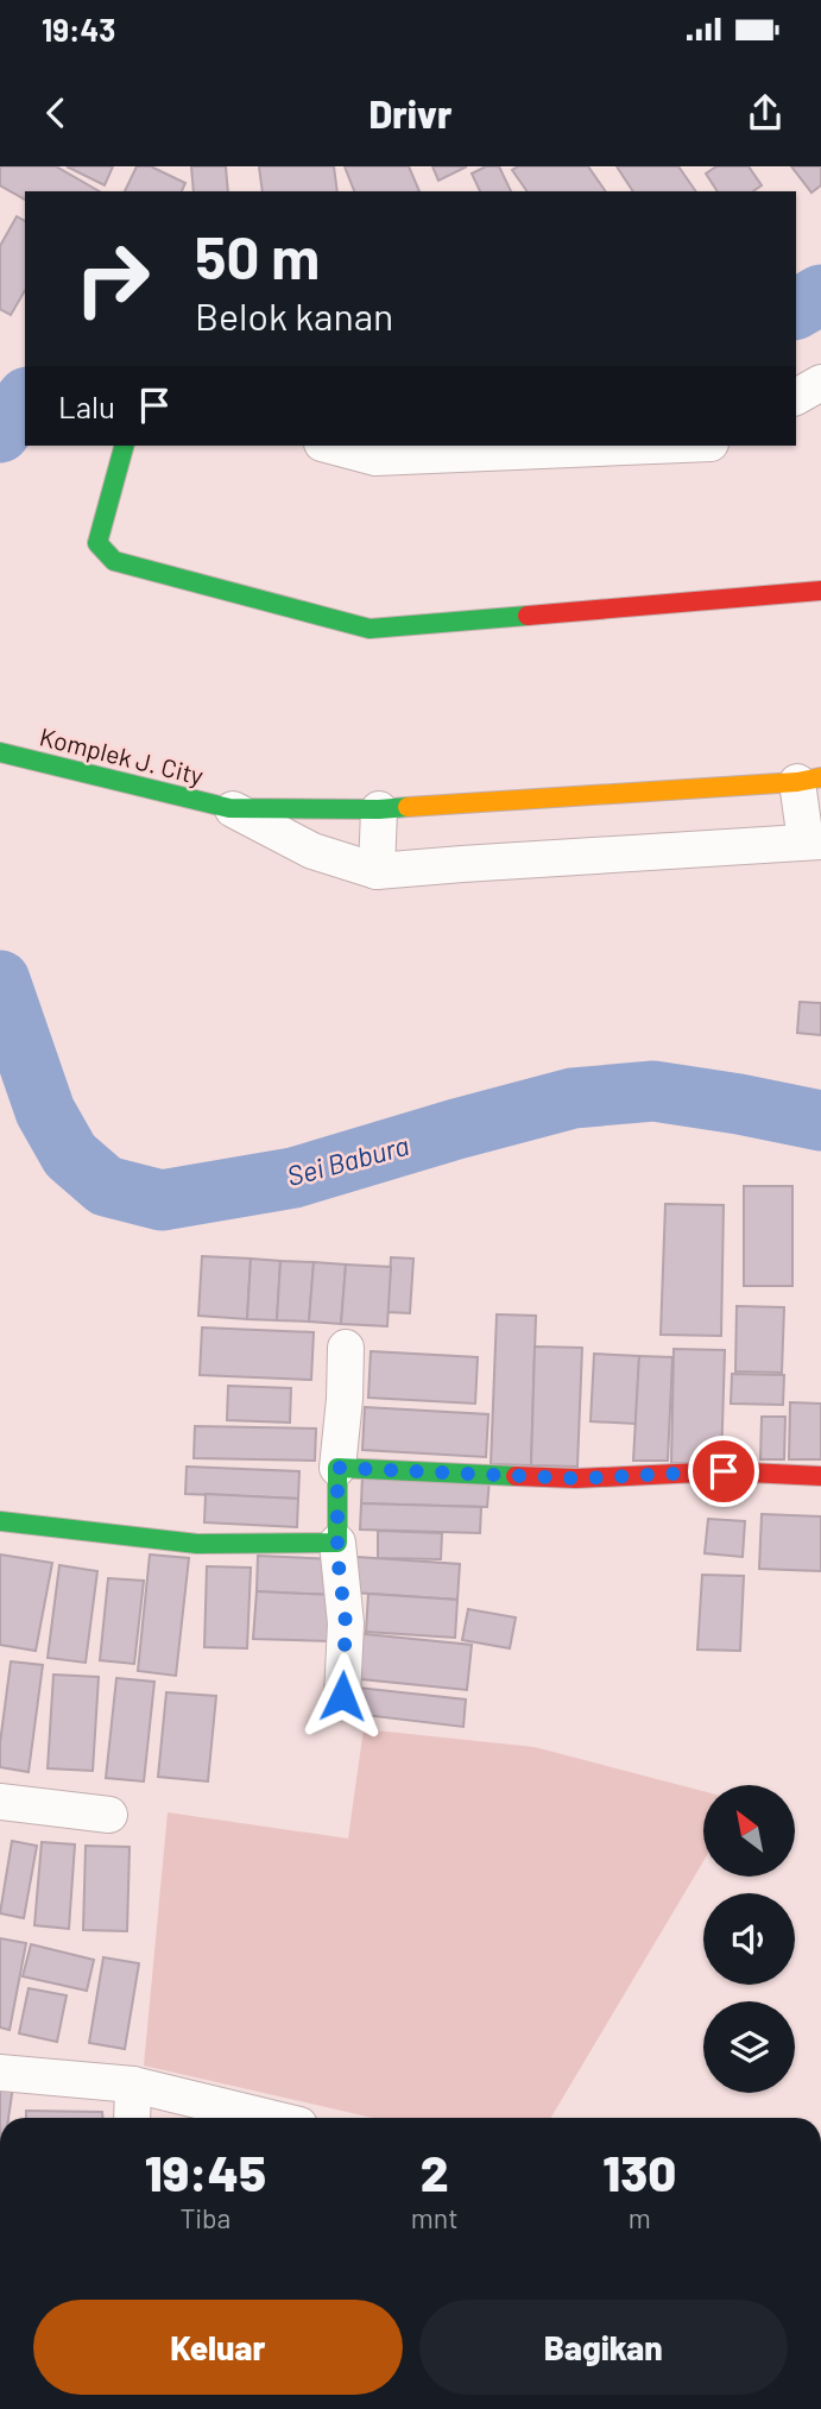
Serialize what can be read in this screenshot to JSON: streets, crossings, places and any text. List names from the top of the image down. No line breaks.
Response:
{"streets":{"street":["Komplek J. City"]},"water":["Sei Babura"],"north":"top left","page":{"status":"19:43","header":"Drivr","turn":["50 m","Belok kanan"],"then":"Lalu","eta":["19:45","Tiba","2","mnt","130","m"],"buttons":["Keluar","Bagikan"]}}
